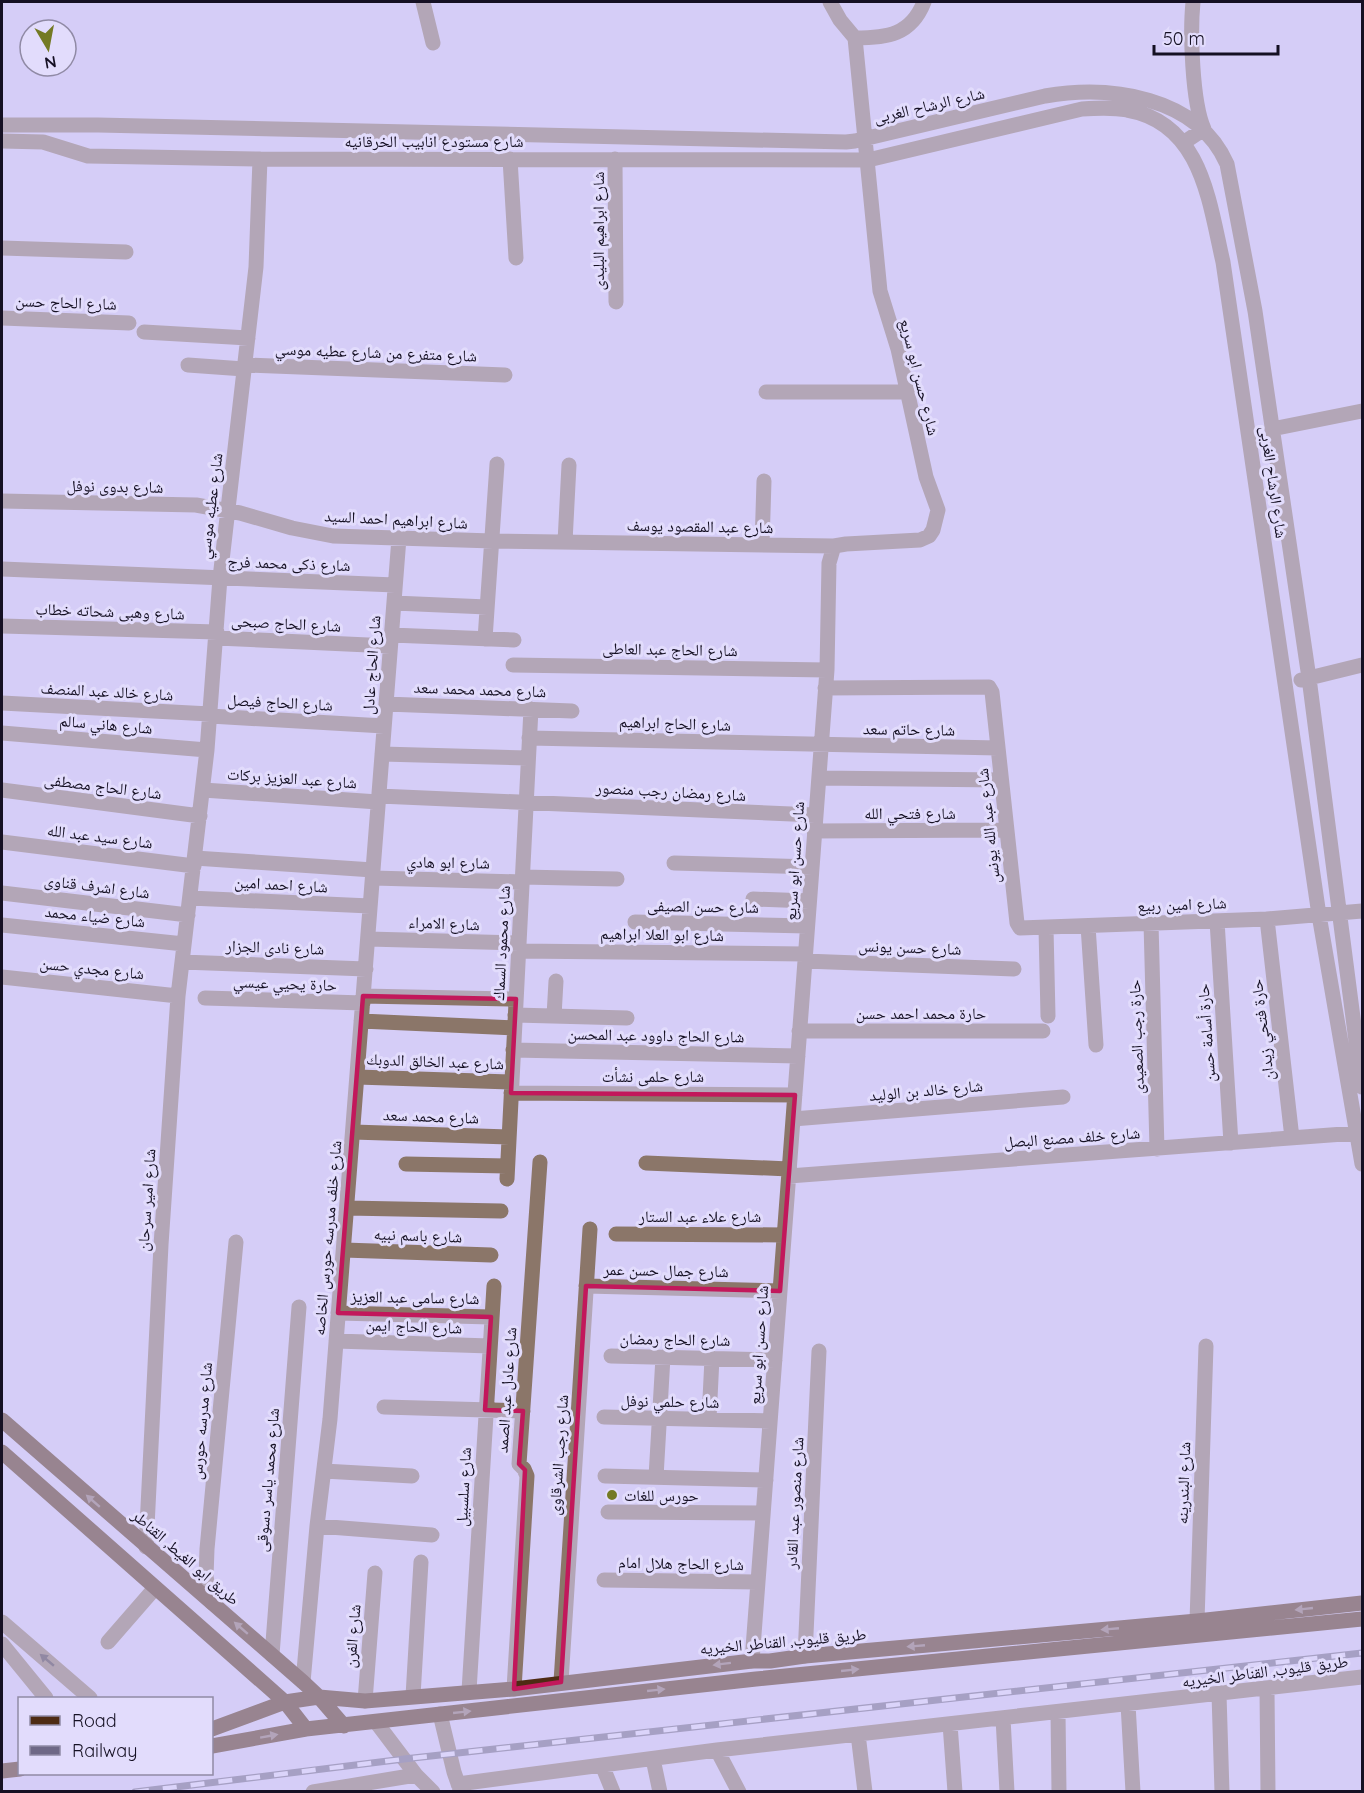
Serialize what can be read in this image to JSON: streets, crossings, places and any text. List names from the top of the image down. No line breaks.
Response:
{"streets":{"main road":["طريق ابو الغيط, القناطر","طريق قليوب, القناطر الخيريه"],"street":["شارع الرشاح الغربى","شارع مستودع انابيب الخرقانيه","شارع ابراهيم البليدى","شارع الحاج حسن","شارع متفرع من شارع عطيه موسي","شارع حسن ابو سريع","شارع بدوى نوفل","شارع عطيه موسي","شارع ابراهيم احمد السيد","شارع عبد المقصود يوسف","شارع ذكى محمد فرج","شارع وهبى شحاته خطاب","شارع الحاج صبحى","شارع الحاج عبد العاطى","شارع الحاج عادل","شارع محمد محمد سعد","شارع خالد عبد المنصف","شارع الحاج فيصل","شارع الحاج ابراهيم","شارع هاني سالم","شارع حاتم سعد","شارع عبد العزيز بركات","شارع الحاج مصطفى","شارع رمضان رجب منصور","شارع فتحي الله","شارع عبد الله يونس","شارع سيد عبد الله","شارع ابو هادي","شارع احمد امين","شارع اشرف قناوى","شارع امين ربيع","شارع حسن الصيفى","شارع ضياء محمد","شارع الامراء","شارع ابو العلا ابراهيم","شارع محمود السماك","شارع نادى الجزار","شارع حسن يونس","شارع مجدي حسن","حارة يحيي عيسي","حارة محمد احمد حسن","حارة فتحي زيدان","حارة أسامة حسن","شارع الحاج داوود عبد المحسن","حارة رجب الصعيدى","شارع عبد الخالق الدوبك","شارع حلمى نشأت","شارع خالد بن الوليد","شارع محمد سعد","شارع خلف مصنع البصل","شارع امير سرحان","شارع علاء عبد الستار","شارع باسم نبيه","شارع خلف مدرسه حورس الخاصه","شارع جمال حسن عمر","شارع سامى عبد العزيز","شارع الحاج ايمن","شارع الحاج رمضان","شارع عادل عبد الصمد","شارع حلمي نوفل","شارع مدرسه حورس","شارع رجب الشرقاوى","شارع محمد ياسر دسوقى","شارع البندرينه","شارع سلسبيل","شارع منصور عبد القادر","شارع الحاج هلال امام","شارع الفرن"]},"crossings":[["شارع الرشاح الغربى","شارع مستودع انابيب الخرقانيه"],["شارع الرشاح الغربى","شارع حسن ابو سريع"],["شارع الرشاح الغربى","شارع امين ربيع"],["شارع الرشاح الغربى","شارع خلف مصنع البصل"],["شارع مستودع انابيب الخرقانيه","شارع ابراهيم البليدى"],["شارع مستودع انابيب الخرقانيه","شارع حسن ابو سريع"],["شارع مستودع انابيب الخرقانيه","شارع عطيه موسي"],["شارع متفرع من شارع عطيه موسي","شارع عطيه موسي"],["شارع حسن ابو سريع","شارع عبد المقصود يوسف"],["شارع حسن ابو سريع","شارع الحاج عبد العاطى"],["شارع حسن ابو سريع","شارع الحاج ابراهيم"],["شارع حسن ابو سريع","شارع حاتم سعد"],["شارع حسن ابو سريع","شارع رمضان رجب منصور"],["شارع حسن ابو سريع","شارع فتحي الله"],["شارع حسن ابو سريع","شارع عبد الله يونس"],["شارع حسن ابو سريع","شارع حسن الصيفى"],["شارع حسن ابو سريع","شارع ابو العلا ابراهيم"],["شارع حسن ابو سريع","شارع حسن يونس"],["شارع حسن ابو سريع","حارة محمد احمد حسن"],["شارع حسن ابو سريع","شارع الحاج داوود عبد المحسن"],["شارع حسن ابو سريع","شارع حلمى نشأت"],["شارع حسن ابو سريع","شارع خالد بن الوليد"],["شارع حسن ابو سريع","شارع خلف مصنع البصل"],["شارع حسن ابو سريع","شارع علاء عبد الستار"],["شارع حسن ابو سريع","شارع جمال حسن عمر"],["شارع حسن ابو سريع","شارع الحاج رمضان"],["شارع حسن ابو سريع","شارع حلمي نوفل"],["شارع حسن ابو سريع","شارع الحاج هلال امام"],["شارع حسن ابو سريع","طريق قليوب, القناطر الخيريه"],["شارع بدوى نوفل","شارع عطيه موسي"],["شارع بدوى نوفل","شارع ابراهيم احمد السيد"],["شارع عطيه موسي","شارع ابراهيم احمد السيد"],["شارع عطيه موسي","شارع ذكى محمد فرج"],["شارع عطيه موسي","شارع وهبى شحاته خطاب"],["شارع عطيه موسي","شارع الحاج صبحى"],["شارع عطيه موسي","شارع خالد عبد المنصف"],["شارع عطيه موسي","شارع الحاج فيصل"],["شارع عطيه موسي","شارع هاني سالم"],["شارع عطيه موسي","شارع عبد العزيز بركات"],["شارع عطيه موسي","شارع الحاج مصطفى"],["شارع عطيه موسي","شارع سيد عبد الله"],["شارع عطيه موسي","شارع امير سرحان"],["شارع ابراهيم احمد السيد","شارع عبد المقصود يوسف"],["شارع ابراهيم احمد السيد","شارع الحاج عادل"],["شارع ذكى محمد فرج","شارع الحاج عادل"],["شارع وهبى شحاته خطاب","شارع الحاج صبحى"],["شارع الحاج صبحى","شارع الحاج عادل"],["شارع الحاج عادل","شارع محمد محمد سعد"],["شارع الحاج عادل","شارع الحاج فيصل"],["شارع الحاج عادل","شارع عبد العزيز بركات"],["شارع الحاج عادل","شارع خلف مدرسه حورس الخاصه"],["شارع محمد محمد سعد","شارع محمود السماك"],["شارع خالد عبد المنصف","شارع الحاج فيصل"],["شارع الحاج ابراهيم","شارع حاتم سعد"],["شارع الحاج ابراهيم","شارع محمود السماك"],["شارع حاتم سعد","شارع عبد الله يونس"],["شارع عبد العزيز بركات","شارع رمضان رجب منصور"],["شارع عبد العزيز بركات","شارع محمود السماك"],["شارع عبد العزيز بركات","شارع خلف مدرسه حورس الخاصه"],["شارع رمضان رجب منصور","شارع فتحي الله"],["شارع رمضان رجب منصور","شارع محمود السماك"],["شارع فتحي الله","شارع عبد الله يونس"],["شارع عبد الله يونس","شارع امين ربيع"],["شارع سيد عبد الله","شارع ابو هادي"],["شارع سيد عبد الله","شارع امير سرحان"],["شارع سيد عبد الله","شارع خلف مدرسه حورس الخاصه"],["شارع ابو هادي","شارع محمود السماك"],["شارع ابو هادي","شارع خلف مدرسه حورس الخاصه"],["شارع احمد امين","شارع امير سرحان"],["شارع احمد امين","شارع خلف مدرسه حورس الخاصه"],["شارع اشرف قناوى","شارع امير سرحان"],["شارع امين ربيع","حارة فتحي زيدان"],["شارع امين ربيع","حارة أسامة حسن"],["شارع امين ربيع","حارة رجب الصعيدى"],["شارع ضياء محمد","شارع امير سرحان"],["شارع الامراء","شارع ابو العلا ابراهيم"],["شارع الامراء","شارع محمود السماك"],["شارع الامراء","شارع خلف مدرسه حورس الخاصه"],["شارع ابو العلا ابراهيم","شارع محمود السماك"],["شارع ابو العلا ابراهيم","شارع حسن يونس"],["شارع محمود السماك","حارة يحيي عيسي"],["شارع محمود السماك","شارع الحاج داوود عبد المحسن"],["شارع محمود السماك","شارع عبد الخالق الدوبك"],["شارع محمود السماك","شارع حلمى نشأت"],["شارع محمود السماك","شارع محمد سعد"],["شارع نادى الجزار","شارع امير سرحان"],["شارع نادى الجزار","شارع خلف مدرسه حورس الخاصه"],["شارع مجدي حسن","شارع امير سرحان"],["حارة يحيي عيسي","شارع خلف مدرسه حورس الخاصه"],["حارة فتحي زيدان","شارع خلف مصنع البصل"],["حارة أسامة حسن","شارع خلف مصنع البصل"],["حارة رجب الصعيدى","شارع خلف مصنع البصل"],["شارع عبد الخالق الدوبك","شارع حلمى نشأت"],["شارع عبد الخالق الدوبك","شارع خلف مدرسه حورس الخاصه"],["شارع محمد سعد","شارع خلف مدرسه حورس الخاصه"],["شارع امير سرحان","طريق ابو الغيط, القناطر"],["شارع باسم نبيه","شارع خلف مدرسه حورس الخاصه"],["شارع خلف مدرسه حورس الخاصه","شارع سامى عبد العزيز"],["شارع خلف مدرسه حورس الخاصه","شارع الحاج ايمن"],["شارع خلف مدرسه حورس الخاصه","طريق ابو الغيط, القناطر"],["شارع جمال حسن عمر","شارع رجب الشرقاوى"],["شارع سامى عبد العزيز","شارع سلسبيل"],["شارع الحاج ايمن","شارع سلسبيل"],["شارع عادل عبد الصمد","طريق قليوب, القناطر الخيريه"],["شارع مدرسه حورس","طريق ابو الغيط, القناطر"],["شارع رجب الشرقاوى","طريق قليوب, القناطر الخيريه"],["شارع محمد ياسر دسوقى","طريق ابو الغيط, القناطر"],["شارع البندرينه","طريق قليوب, القناطر الخيريه"],["شارع سلسبيل","طريق قليوب, القناطر الخيريه"],["شارع منصور عبد القادر","طريق قليوب, القناطر الخيريه"],["طريق ابو الغيط, القناطر","طريق قليوب, القناطر الخيريه"],["شارع الفرن","طريق قليوب, القناطر الخيريه"]],"places":["حورس للغات"],"legend":["Road","Railway"],"scale_bar":"50 m","north":"bottom"}
